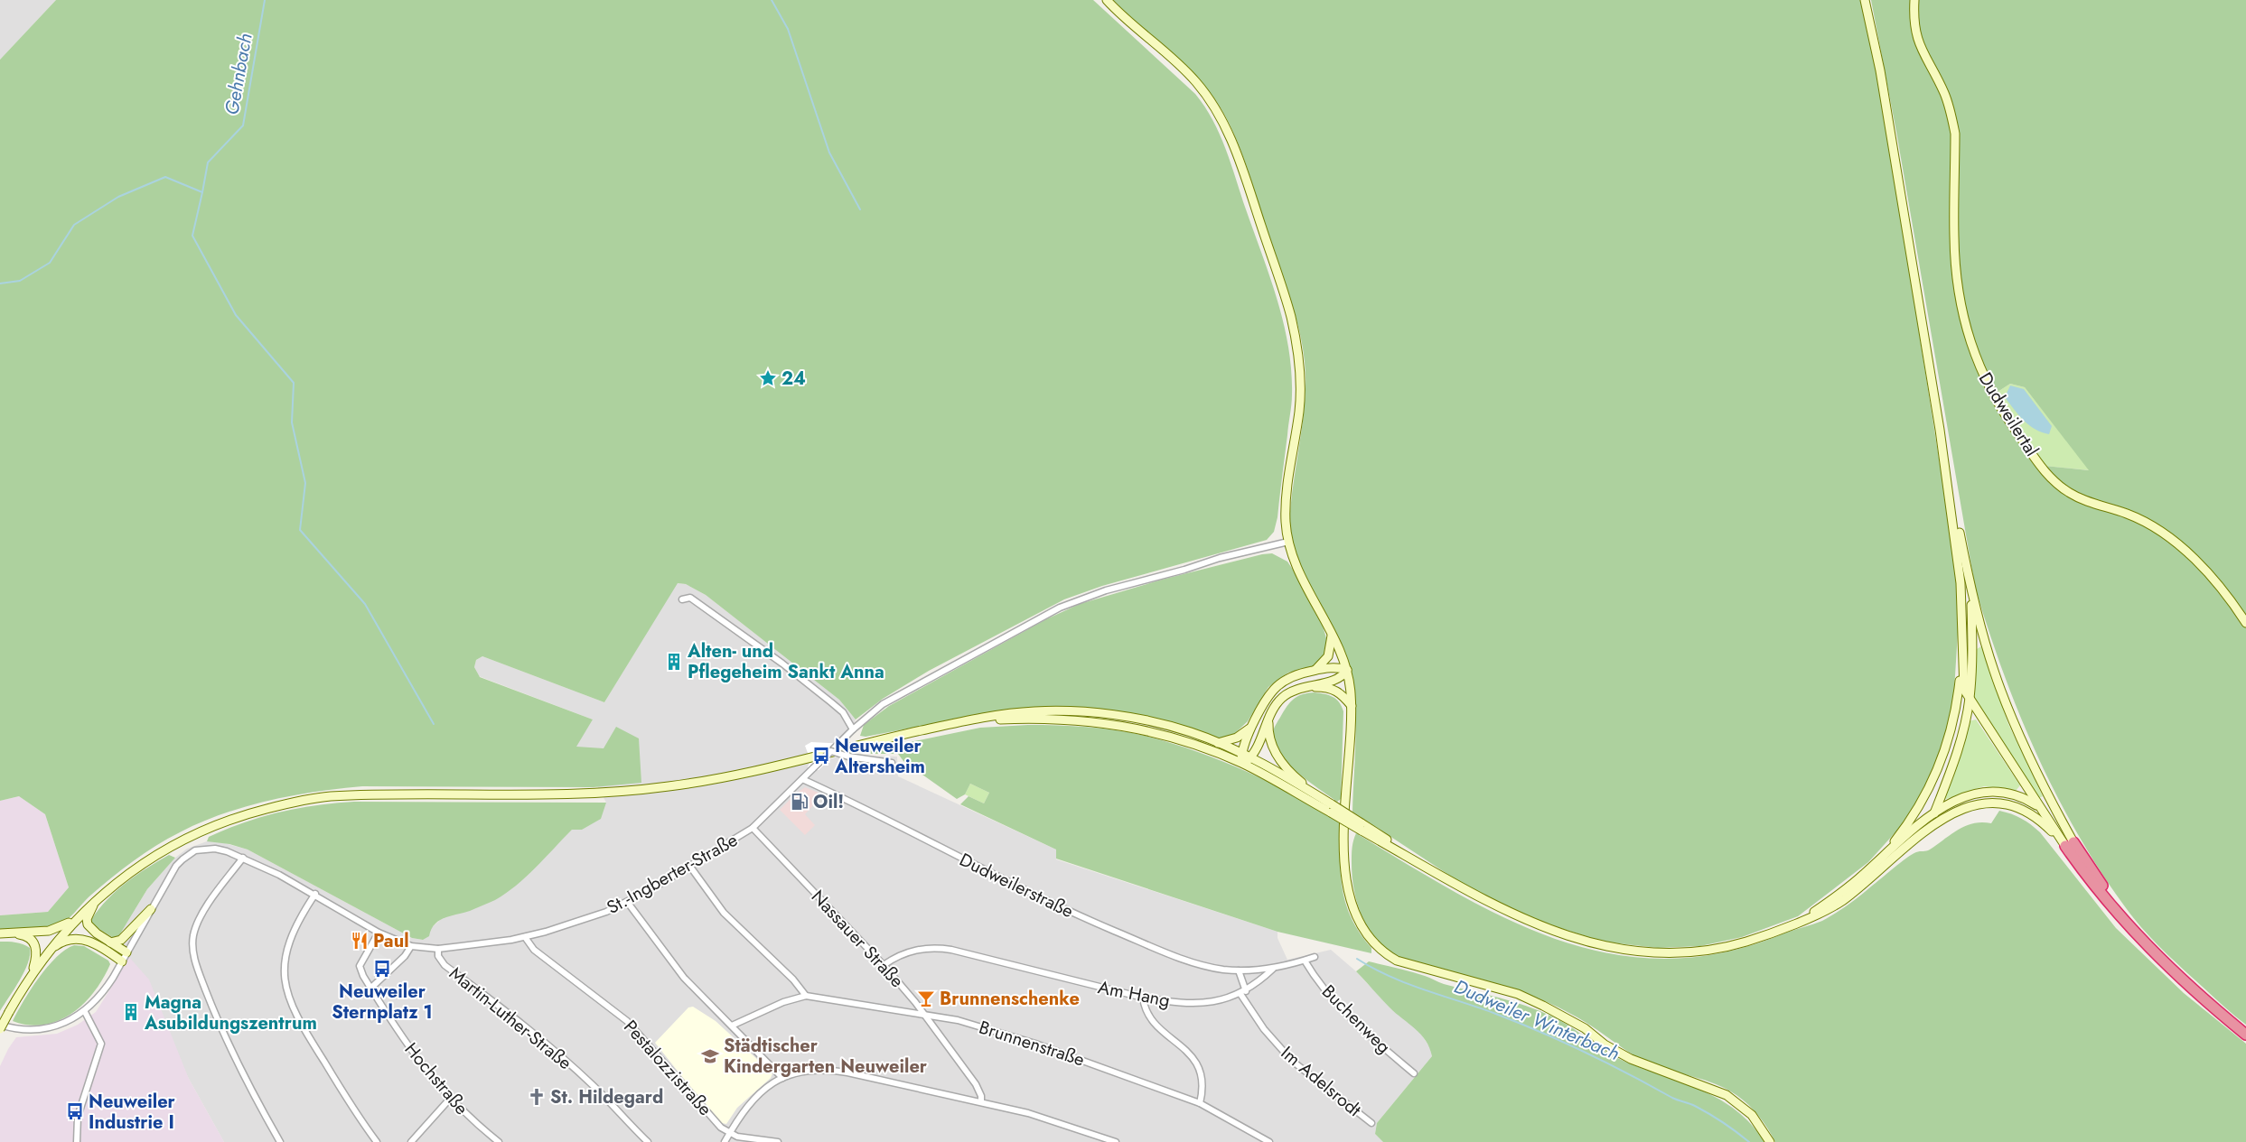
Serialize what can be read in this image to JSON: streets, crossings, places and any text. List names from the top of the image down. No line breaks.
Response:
{"streets":{"main road":["Dudweilertal"],"street":["St.-Ingberter-Straße","Dudweilerstraße","Nassauer Straße","Am Hang","Martin-Luther-Straße","Buchenweg","Brunnenstraße","Pestalozzistraße","Hochstraße","Im Adelsrodt"]},"crossings":[["St.-Ingberter-Straße","Dudweilerstraße"],["St.-Ingberter-Straße","Nassauer Straße"],["St.-Ingberter-Straße","Martin-Luther-Straße"],["St.-Ingberter-Straße","Pestalozzistraße"],["St.-Ingberter-Straße","Hochstraße"],["Dudweilerstraße","Am Hang"],["Dudweilerstraße","Buchenweg"],["Nassauer Straße","Am Hang"],["Nassauer Straße","Brunnenstraße"],["Am Hang","Im Adelsrodt"]],"water":["Gehnbach","Dudweiler Winterbach"],"places":{"place":["24"],"building":["Alten- und Pflegeheim Sankt Anna","Magna Asubildungszentrum"],"bus stop":["Neuweiler Altersheim","Neuweiler Sternplatz 1","Neuweiler Industrie I"],"fuel station":["Oil!"],"restaurant":["Paul"],"bar":["Brunnenschenke"],"school or university":["Städtischer Kindergarten Neuweiler"],"church":["St. Hildegard"]}}
